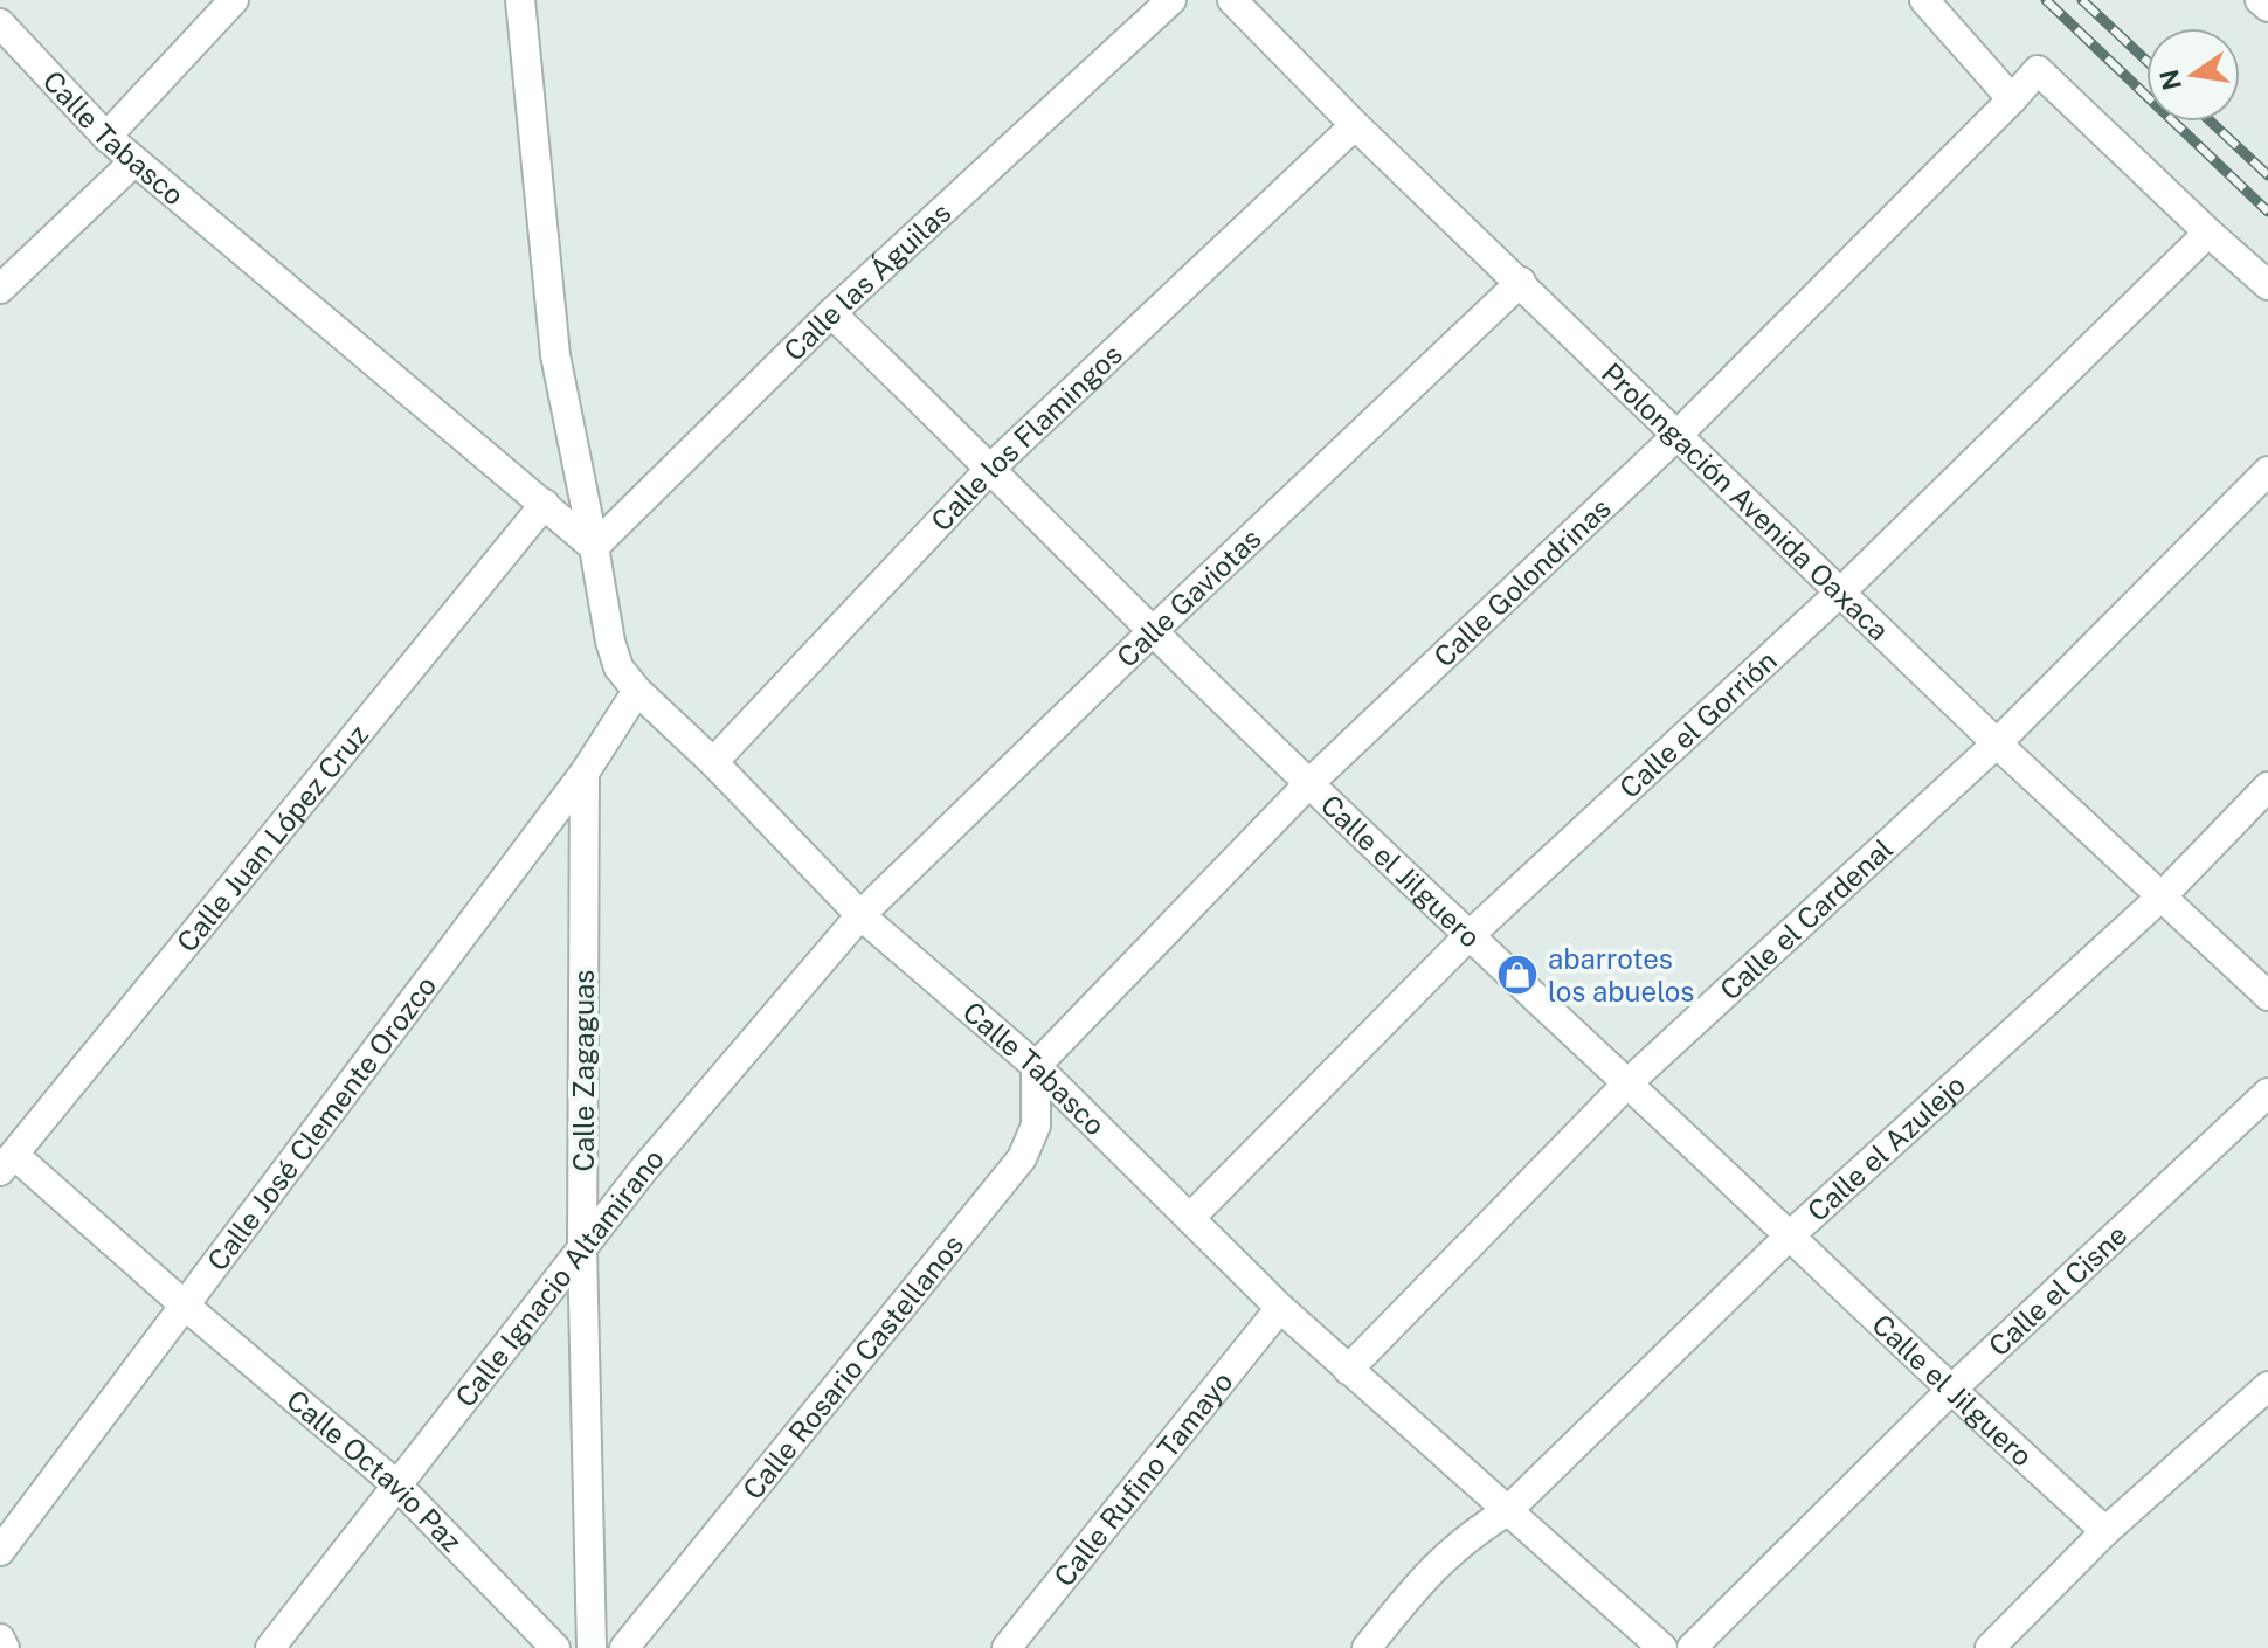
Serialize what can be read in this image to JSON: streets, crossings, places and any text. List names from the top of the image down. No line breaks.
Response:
{"streets":{"street":["Calle Tabasco","Calle las Águilas","Calle los Flamingos","Prolongación Avenida Oaxaca","Calle Golondrinas","Calle Gaviotas","Calle el Gorrión","Calle Juan López Cruz","Calle el Jilguero","Calle el Cardenal","Calle Zagaguas","Calle José Clemente Orozco","Calle el Azulejo","Calle Ignacio Altamirano","Calle el Cisne","Calle Rosario Castellanos","Calle Octavio Paz","Calle Rufino Tamayo"]},"crossings":[["Calle Tabasco","Calle las Águilas"],["Calle Tabasco","Calle los Flamingos"],["Calle Tabasco","Calle Golondrinas"],["Calle Tabasco","Calle Gaviotas"],["Calle Tabasco","Calle el Gorrión"],["Calle Tabasco","Calle Juan López Cruz"],["Calle Tabasco","Calle el Cardenal"],["Calle Tabasco","Calle José Clemente Orozco"],["Calle Tabasco","Calle el Azulejo"],["Calle Tabasco","Calle Ignacio Altamirano"],["Calle Tabasco","Calle Rosario Castellanos"],["Calle Tabasco","Calle Rufino Tamayo"],["Calle las Águilas","Calle el Jilguero"],["Calle los Flamingos","Prolongación Avenida Oaxaca"],["Calle los Flamingos","Calle el Jilguero"],["Prolongación Avenida Oaxaca","Calle Golondrinas"],["Prolongación Avenida Oaxaca","Calle Gaviotas"],["Prolongación Avenida Oaxaca","Calle el Gorrión"],["Prolongación Avenida Oaxaca","Calle el Cardenal"],["Prolongación Avenida Oaxaca","Calle el Azulejo"],["Calle Golondrinas","Calle el Gorrión"],["Calle Golondrinas","Calle el Jilguero"],["Calle Golondrinas","Calle Rosario Castellanos"],["Calle Gaviotas","Calle el Jilguero"],["Calle Gaviotas","Calle Ignacio Altamirano"],["Calle el Gorrión","Calle el Jilguero"],["Calle Juan López Cruz","Calle Octavio Paz"],["Calle el Jilguero","Calle el Cardenal"],["Calle el Jilguero","Calle el Azulejo"],["Calle el Jilguero","Calle el Cisne"],["Calle Zagaguas","Calle José Clemente Orozco"],["Calle Zagaguas","Calle Ignacio Altamirano"],["Calle José Clemente Orozco","Calle Octavio Paz"],["Calle Ignacio Altamirano","Calle Octavio Paz"]],"places":{"shop":["abarrotes los abuelos"]},"north":"left"}
